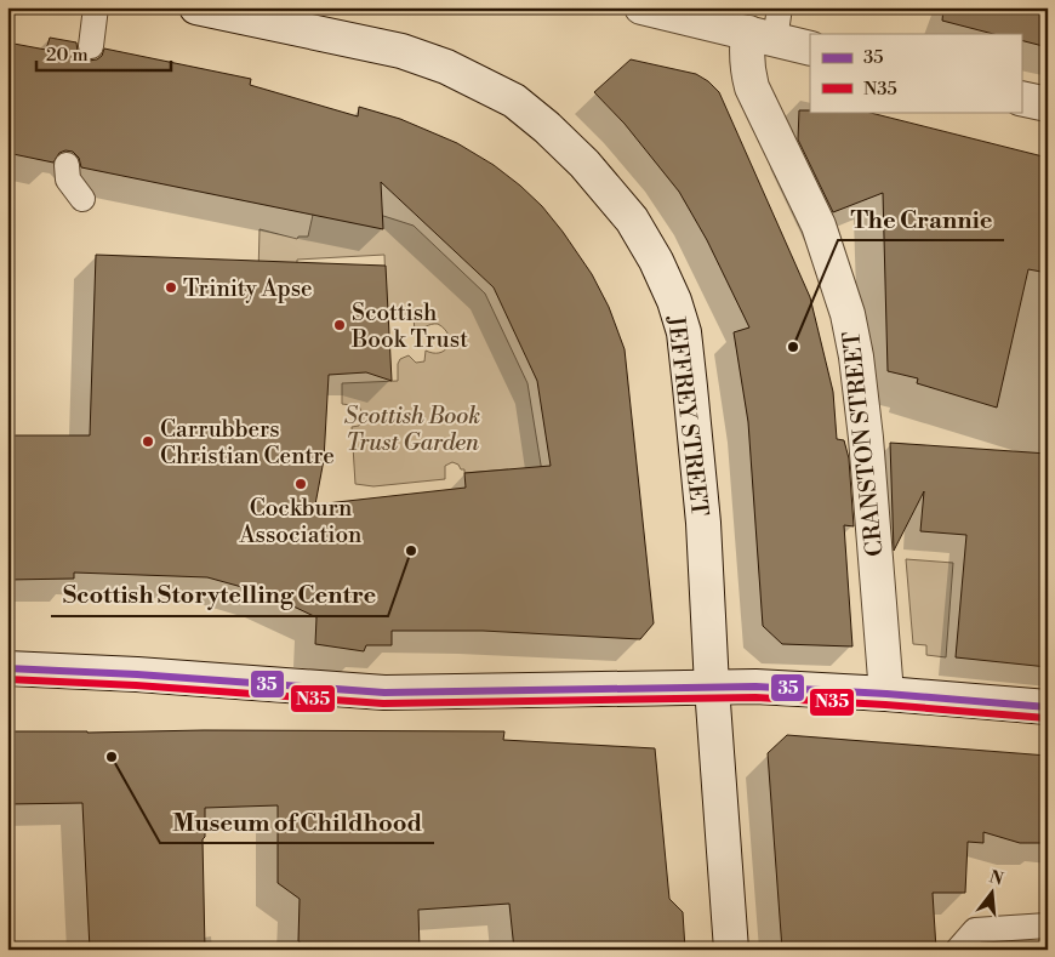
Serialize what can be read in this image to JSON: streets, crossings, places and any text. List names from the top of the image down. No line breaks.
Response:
{"streets":{"street":["JEFFREY STREET","CRANSTON STREET"]},"parks":["Scottish Book Trust Garden"],"places":["Trinity Apse","Scottish Book Trust","The Crannie","Carrubbers Christian Centre","Cockburn Association","Scottish Storytelling Centre","Museum of Childhood"],"lines":["transit line 35","transit line N35"],"legend":["35","N35"],"scale_bar":"20 m","north":"top"}
